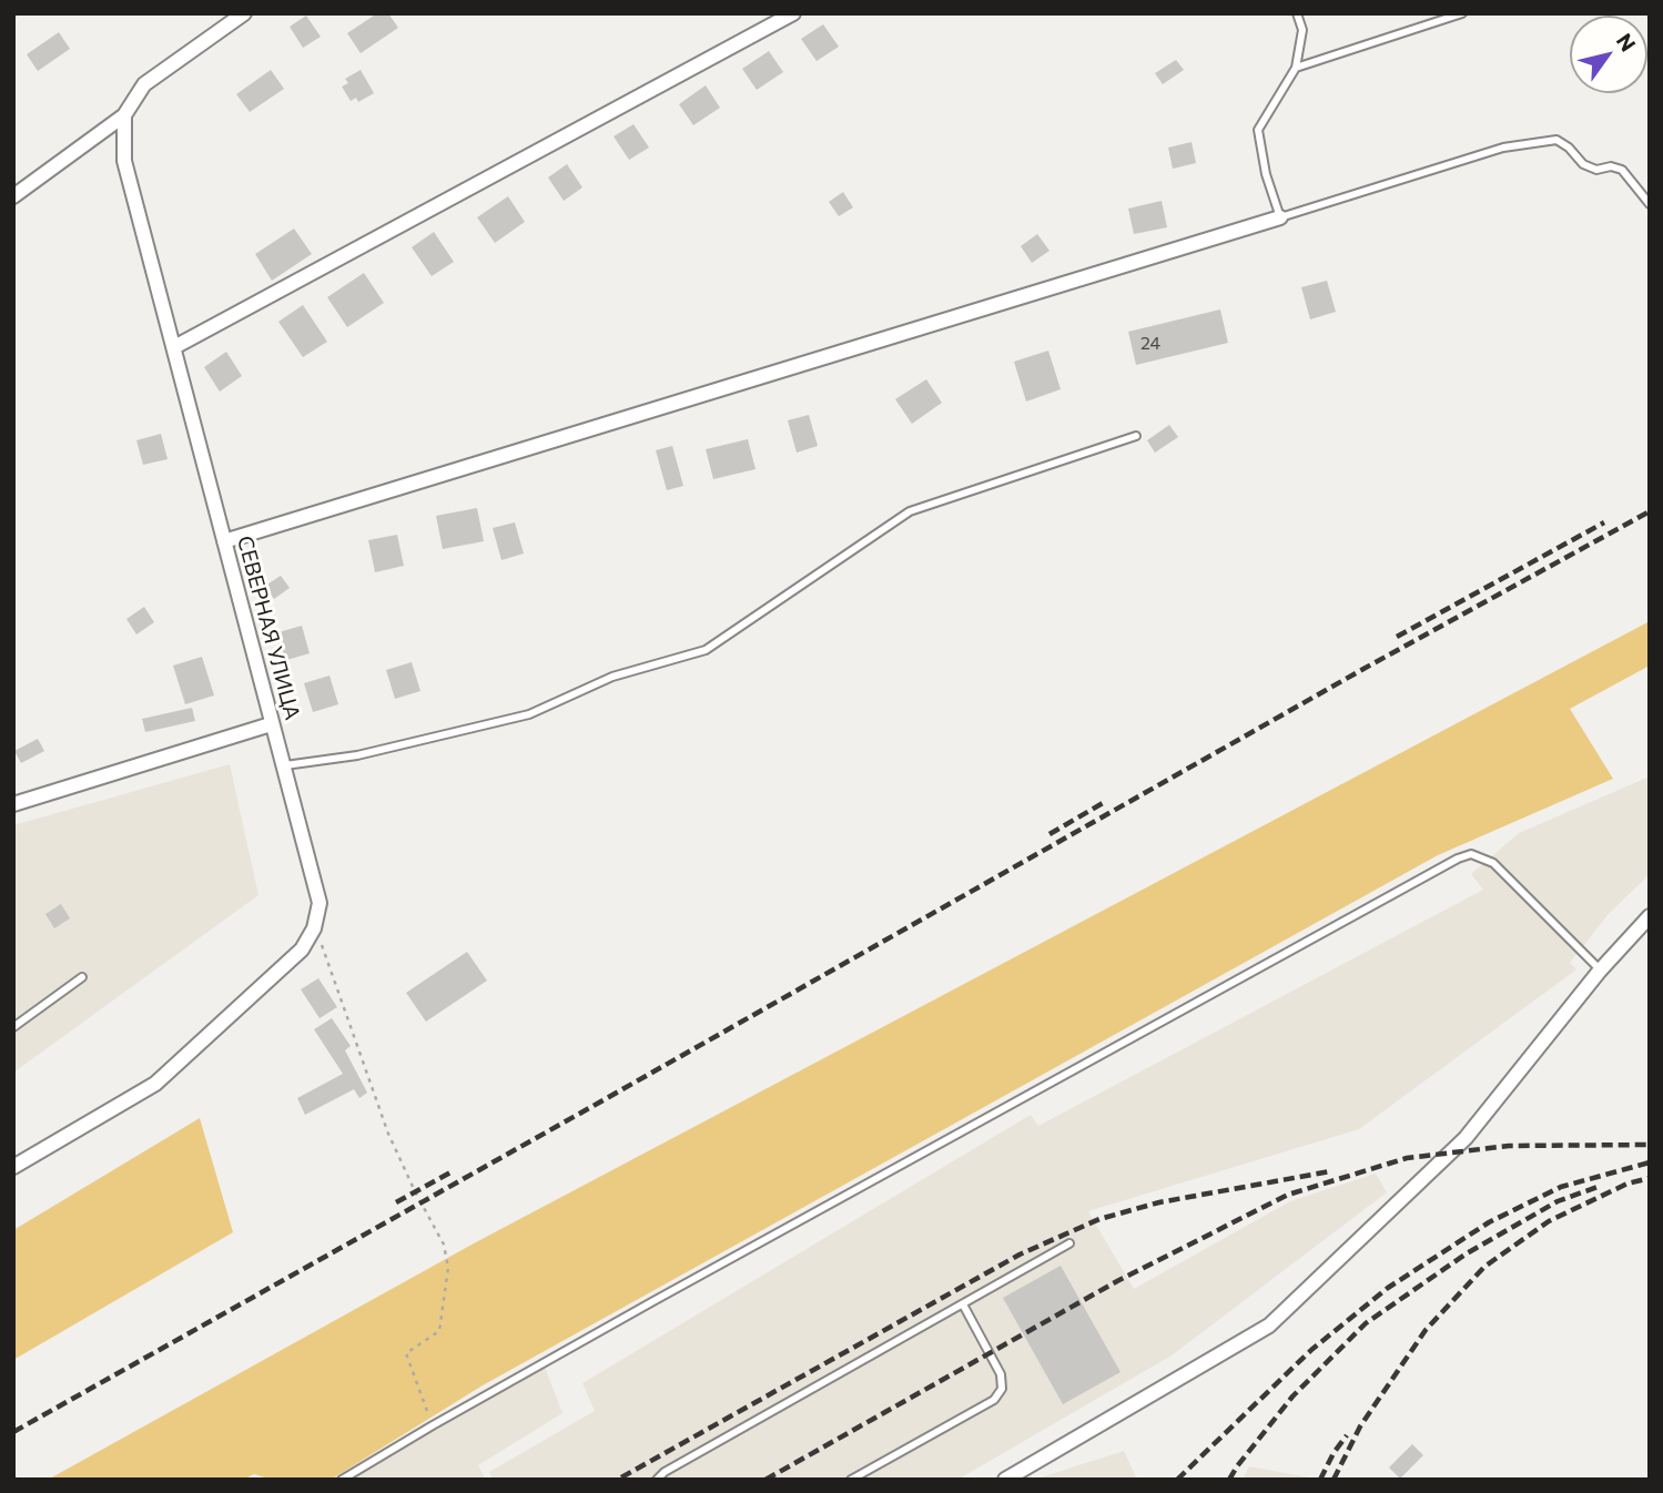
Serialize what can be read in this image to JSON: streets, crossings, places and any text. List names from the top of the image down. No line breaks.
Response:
{"streets":{"street":["СЕВЕРНАЯ УЛИЦА"]},"house_numbers":["24"],"north":"top right"}
